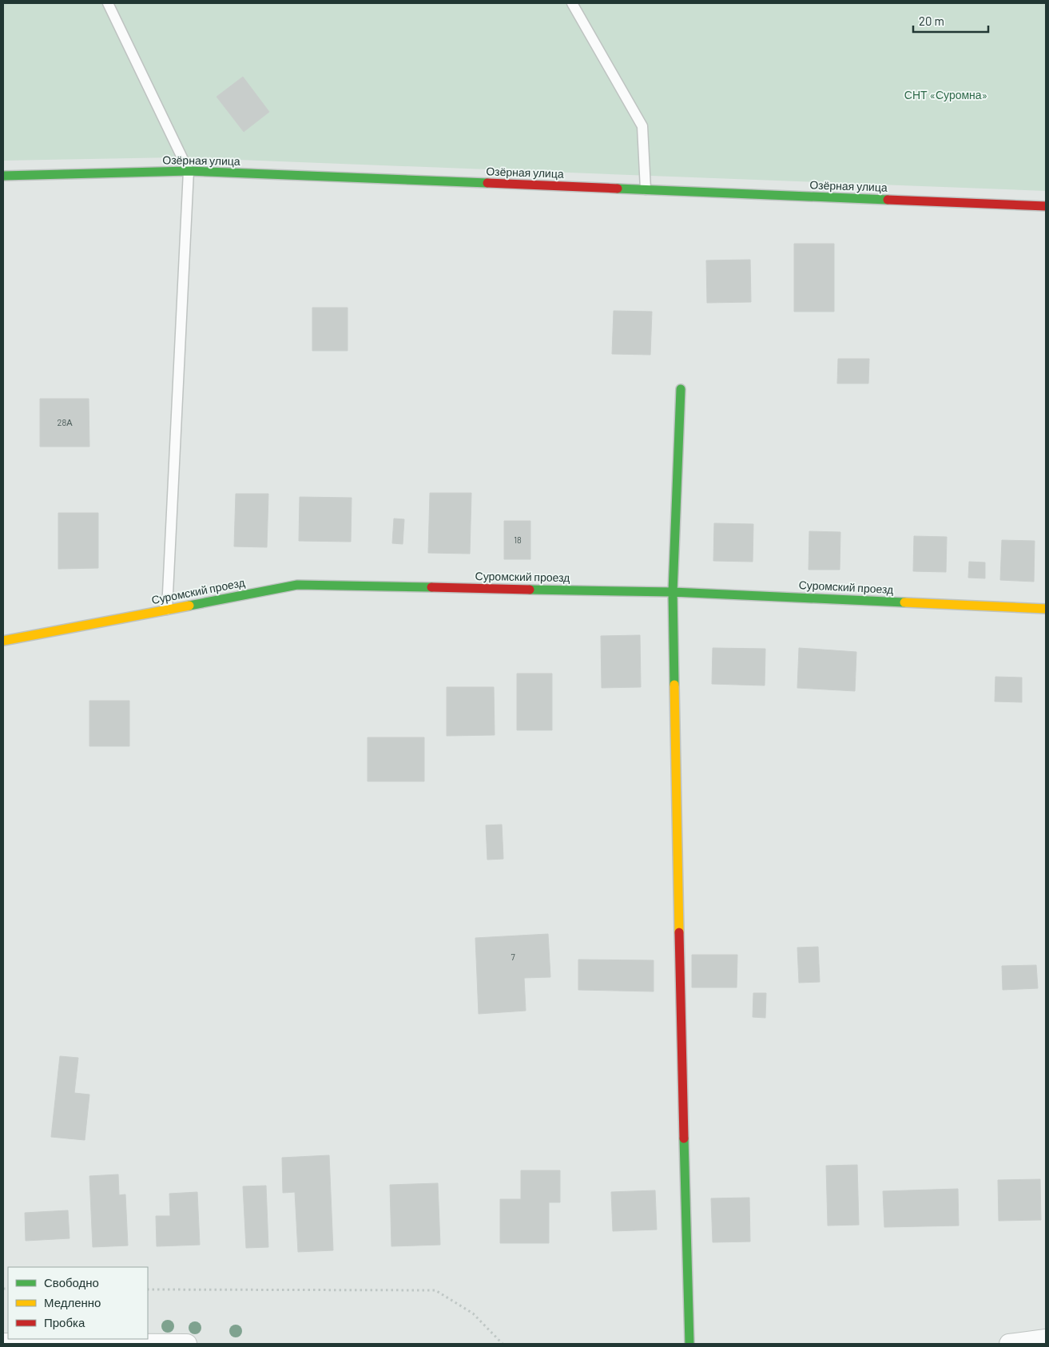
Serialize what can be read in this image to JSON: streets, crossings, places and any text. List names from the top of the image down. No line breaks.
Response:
{"streets":{"street":["Озёрная улица","Суромский проезд"]},"parks":["СНТ «Суромна»"],"house_numbers":["28А","18","7"],"legend":["Свободно","Медленно","Пробка"],"scale_bar":"20 m"}
